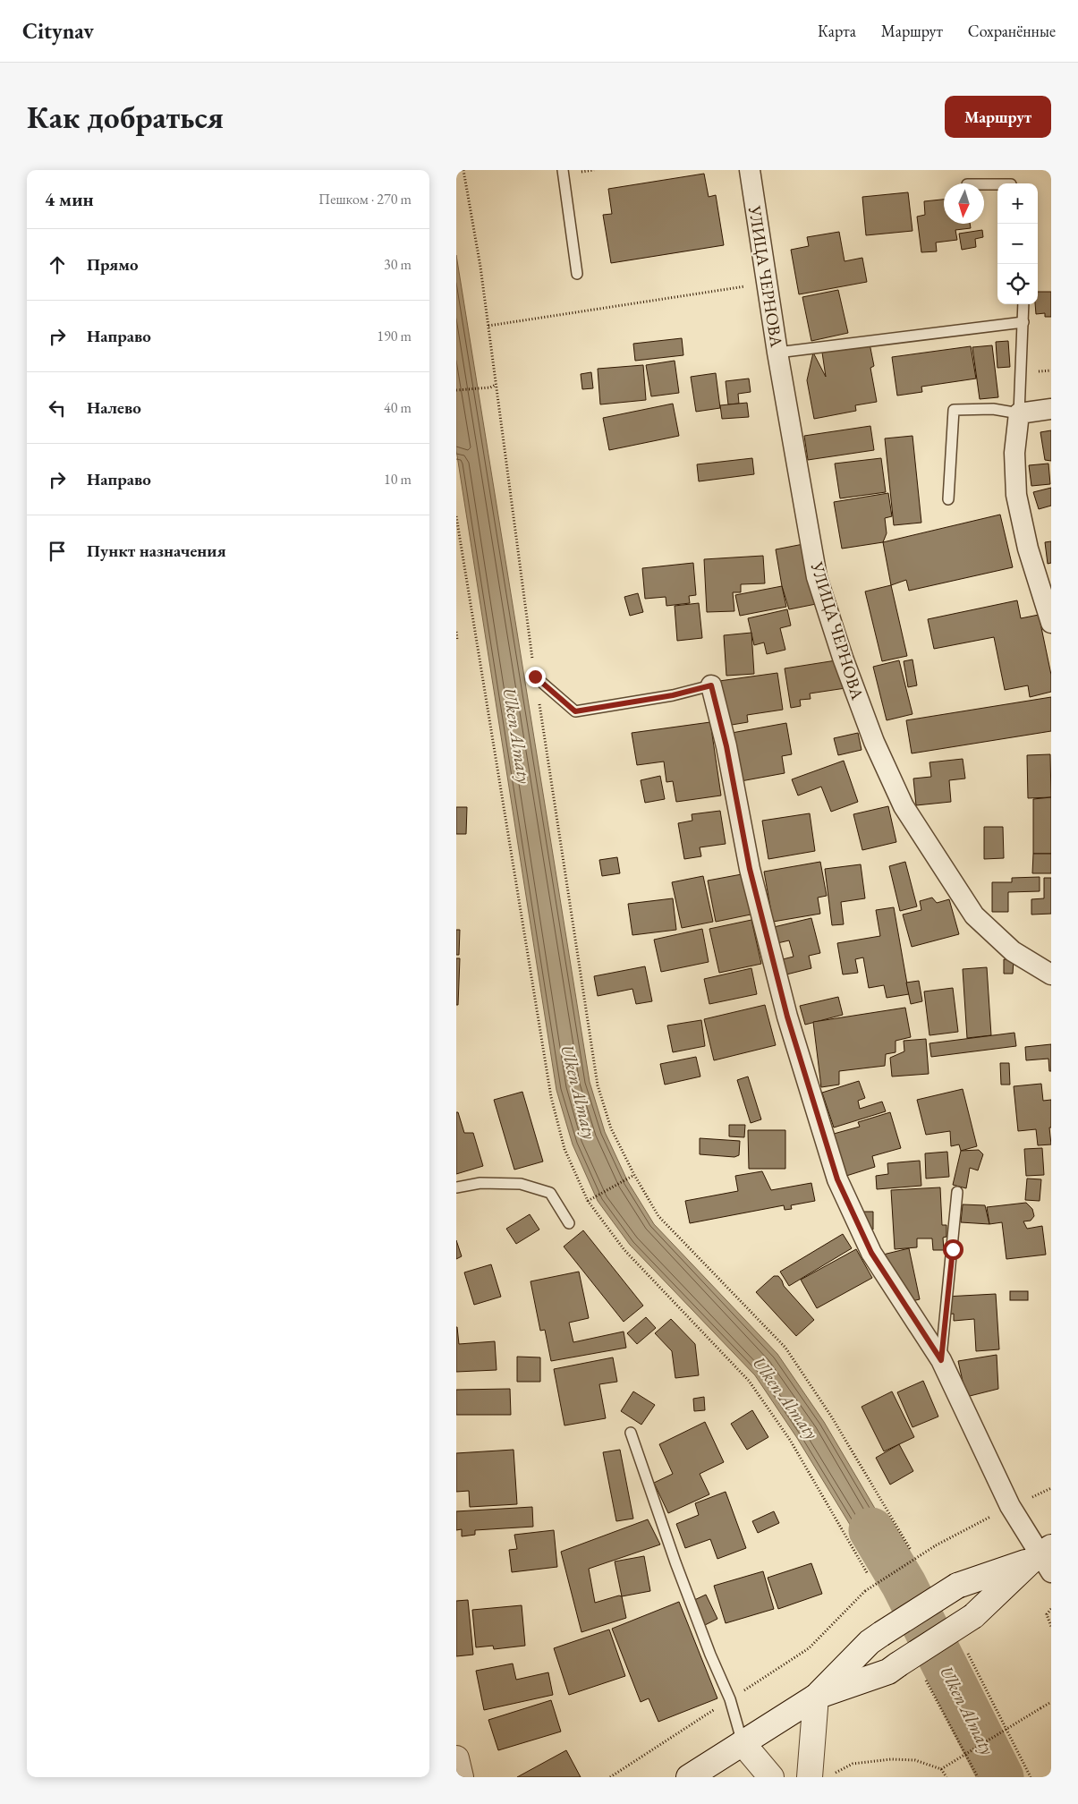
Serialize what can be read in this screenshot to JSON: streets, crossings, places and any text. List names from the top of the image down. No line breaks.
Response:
{"streets":{"street":["УЛИЦА ЧЕРНОВА"]},"water":["Ulken Almaty"],"north":"bottom","page":{"header":"Citynav","nav":["Карта","Маршрут","Сохранённые"],"buttons":"Маршрут","title":"Как добраться","heading":["4 мин","Пешком · 270 m"],"map_buttons":["+","−"],"list":[["Прямо","30 m"],["Направо","190 m"],["Налево","40 m"],["Направо","10 m"],"Пункт назначения"]}}
